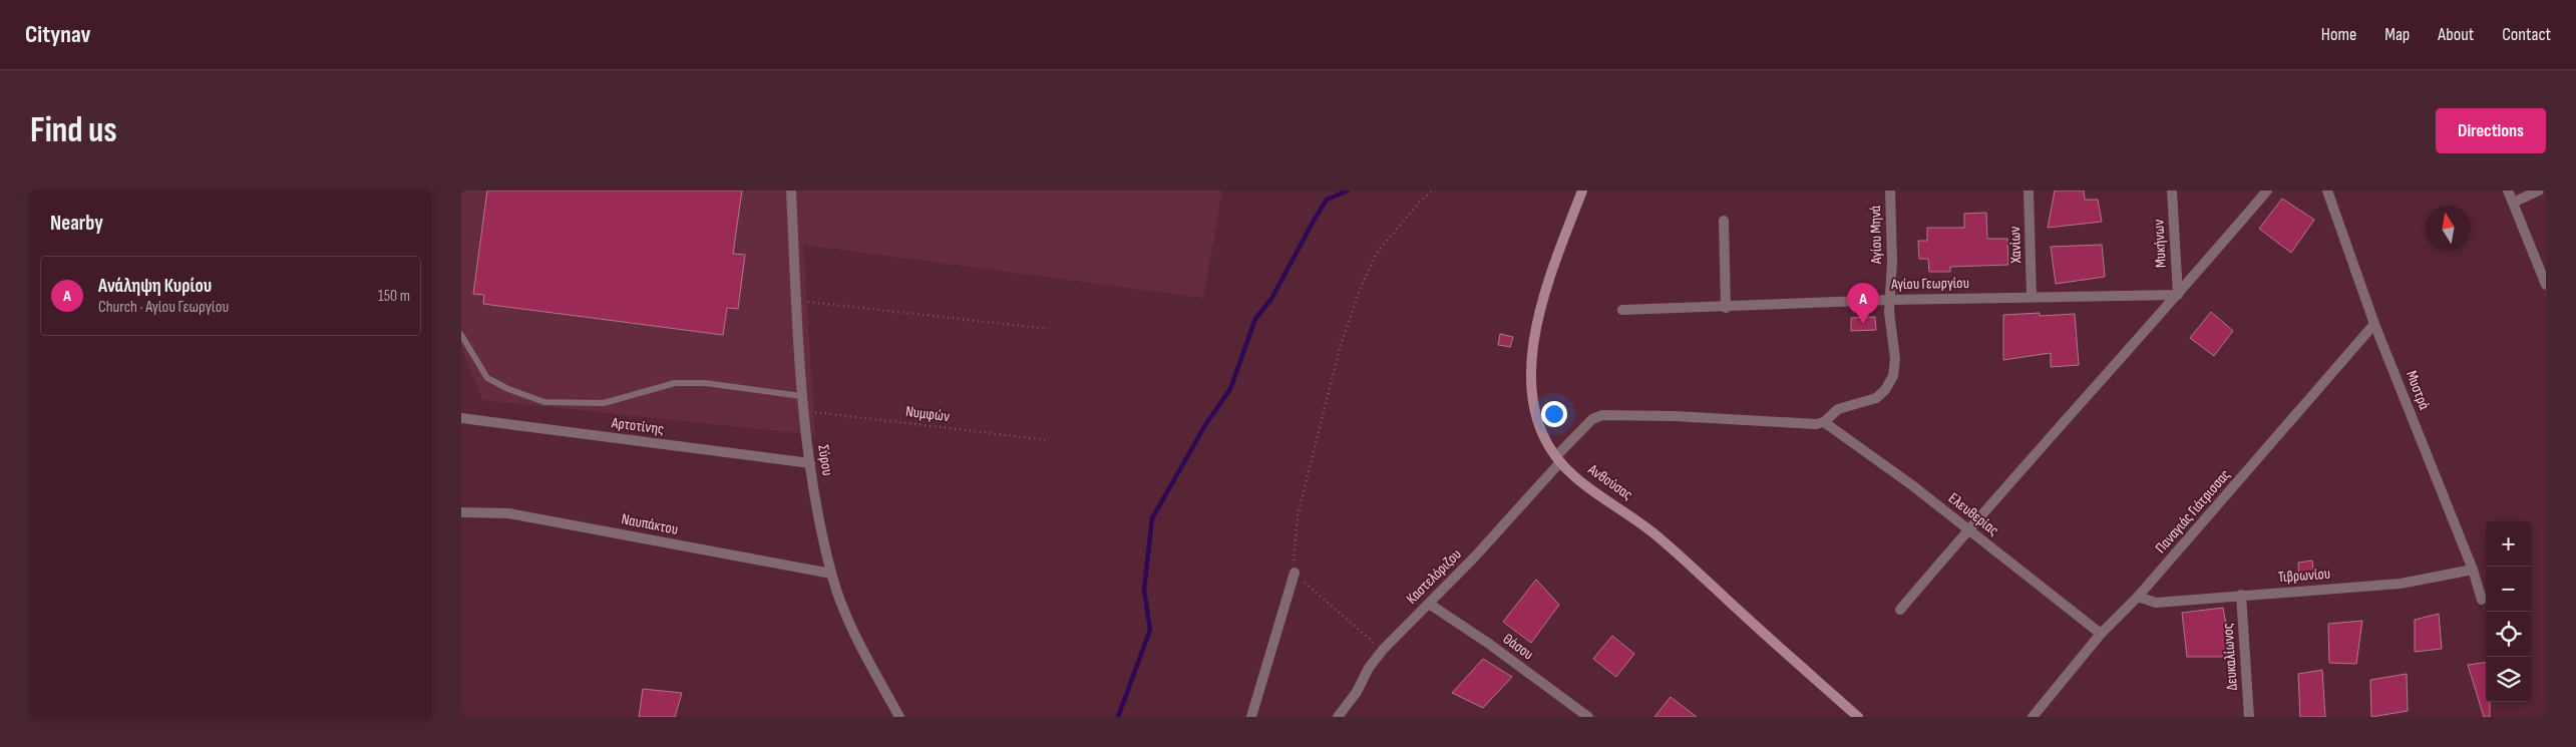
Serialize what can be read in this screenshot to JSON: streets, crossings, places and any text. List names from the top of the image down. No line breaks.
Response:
{"streets":{"street":["Αγίου Μηνά","Μυκήνων","Χανίων","Αγίου Γεωργίου","Μυστρά","Αρτοτίνης","Σύρου","Ανθούσας","Παναγιάς Γιάτρισσας","Ελευθερίας","Ναυπάκτου","Τιβρωνίου","Καστελόριζου","Θάσου","Δευκαλίωνος"],"path":["Νυμφών"]},"crossings":[["Αγίου Μηνά","Αγίου Γεωργίου"],["Αγίου Μηνά","Ελευθερίας"],["Αγίου Μηνά","Καστελόριζου"],["Μυκήνων","Αγίου Γεωργίου"],["Χανίων","Αγίου Γεωργίου"],["Μυστρά","Παναγιάς Γιάτρισσας"],["Μυστρά","Τιβρωνίου"],["Νυμφών","Σύρου"],["Αρτοτίνης","Σύρου"],["Σύρου","Ναυπάκτου"],["Ανθούσας","Καστελόριζου"],["Παναγιάς Γιάτρισσας","Ελευθερίας"],["Παναγιάς Γιάτρισσας","Τιβρωνίου"],["Ελευθερίας","Καστελόριζου"],["Τιβρωνίου","Δευκαλίωνος"],["Καστελόριζου","Θάσου"]],"north":"top","page":{"header":"Citynav","nav":["Home","Map","About","Contact"],"buttons":"Directions","title":"Find us","heading":"Nearby","list":[{"mark":"A","name":"Ανάληψη Κυρίου","note":"Church · Αγίου Γεωργίου","value":"150 m"}],"pins":"A","map_buttons":["+","−"]}}
